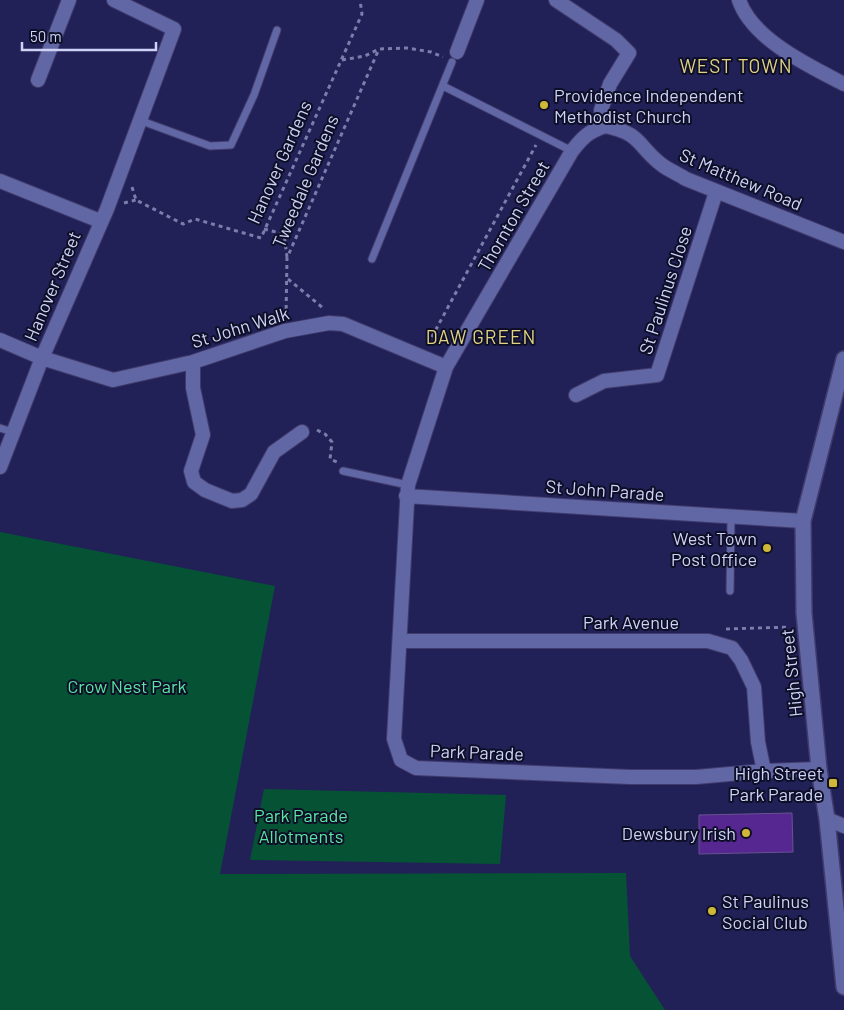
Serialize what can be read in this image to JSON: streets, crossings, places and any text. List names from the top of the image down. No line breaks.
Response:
{"streets":{"street":["St Matthew Road","Thornton Street","Hanover Street","St Paulinus Close","St John Walk","St John Parade","Park Avenue","High Street","Park Parade"],"path":["Hanover Gardens","Tweedale Gardens"]},"crossings":[["Hanover Gardens","Hanover Street"],["St Matthew Road","Thornton Street"],["St Matthew Road","St Paulinus Close"],["Tweedale Gardens","St John Walk"],["Thornton Street","St John Walk"],["Thornton Street","St John Parade"],["Thornton Street","Park Parade"],["Hanover Street","St John Walk"],["St John Parade","High Street"],["St John Parade","Park Parade"],["Park Avenue","Park Parade"],["High Street","Park Parade"]],"districts":["WEST TOWN","DAW GREEN"],"parks":["Crow Nest Park","Park Parade Allotments"],"places":{"other":["Providence Independent Methodist Church","West Town Post Office","Dewsbury Irish","St Paulinus Social Club"],"transit":["High Street Park Parade"]},"scale_bar":"50 m"}
